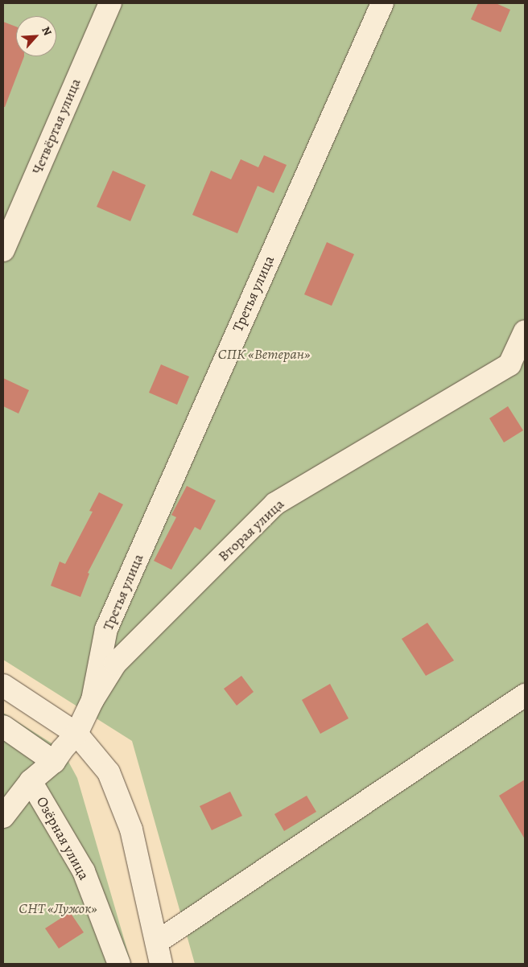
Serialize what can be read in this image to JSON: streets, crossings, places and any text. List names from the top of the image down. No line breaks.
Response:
{"streets":{"street":["Четвёртая улица","Третья улица","Вторая улица","Озёрная улица"]},"crossings":[["Третья улица","Вторая улица"],["Вторая улица","Озёрная улица"]],"parks":["СПК «Ветеран»","СНТ «Лужок»"],"north":"top right"}
